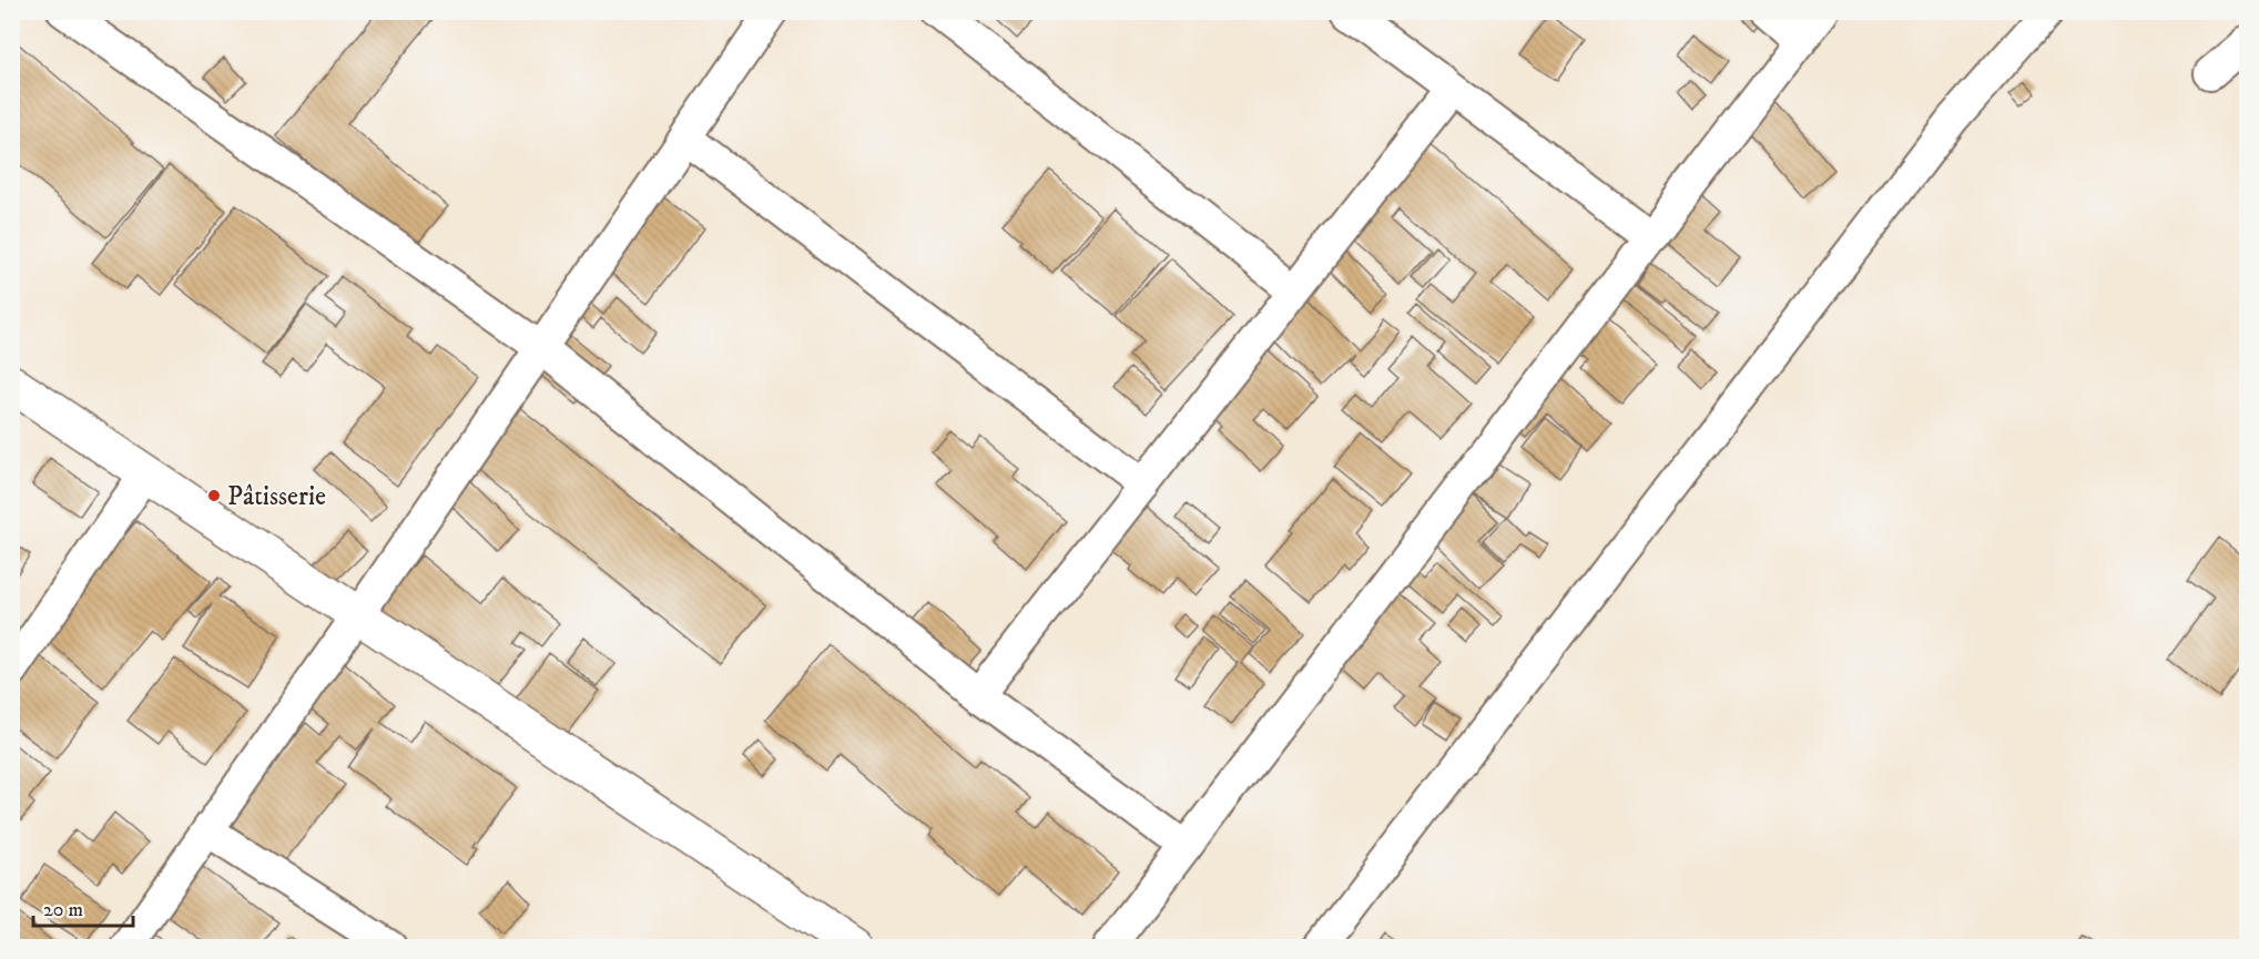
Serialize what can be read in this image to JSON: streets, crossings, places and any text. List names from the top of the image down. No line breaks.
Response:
{"places":["Pâtisserie"],"scale_bar":"20 m"}
